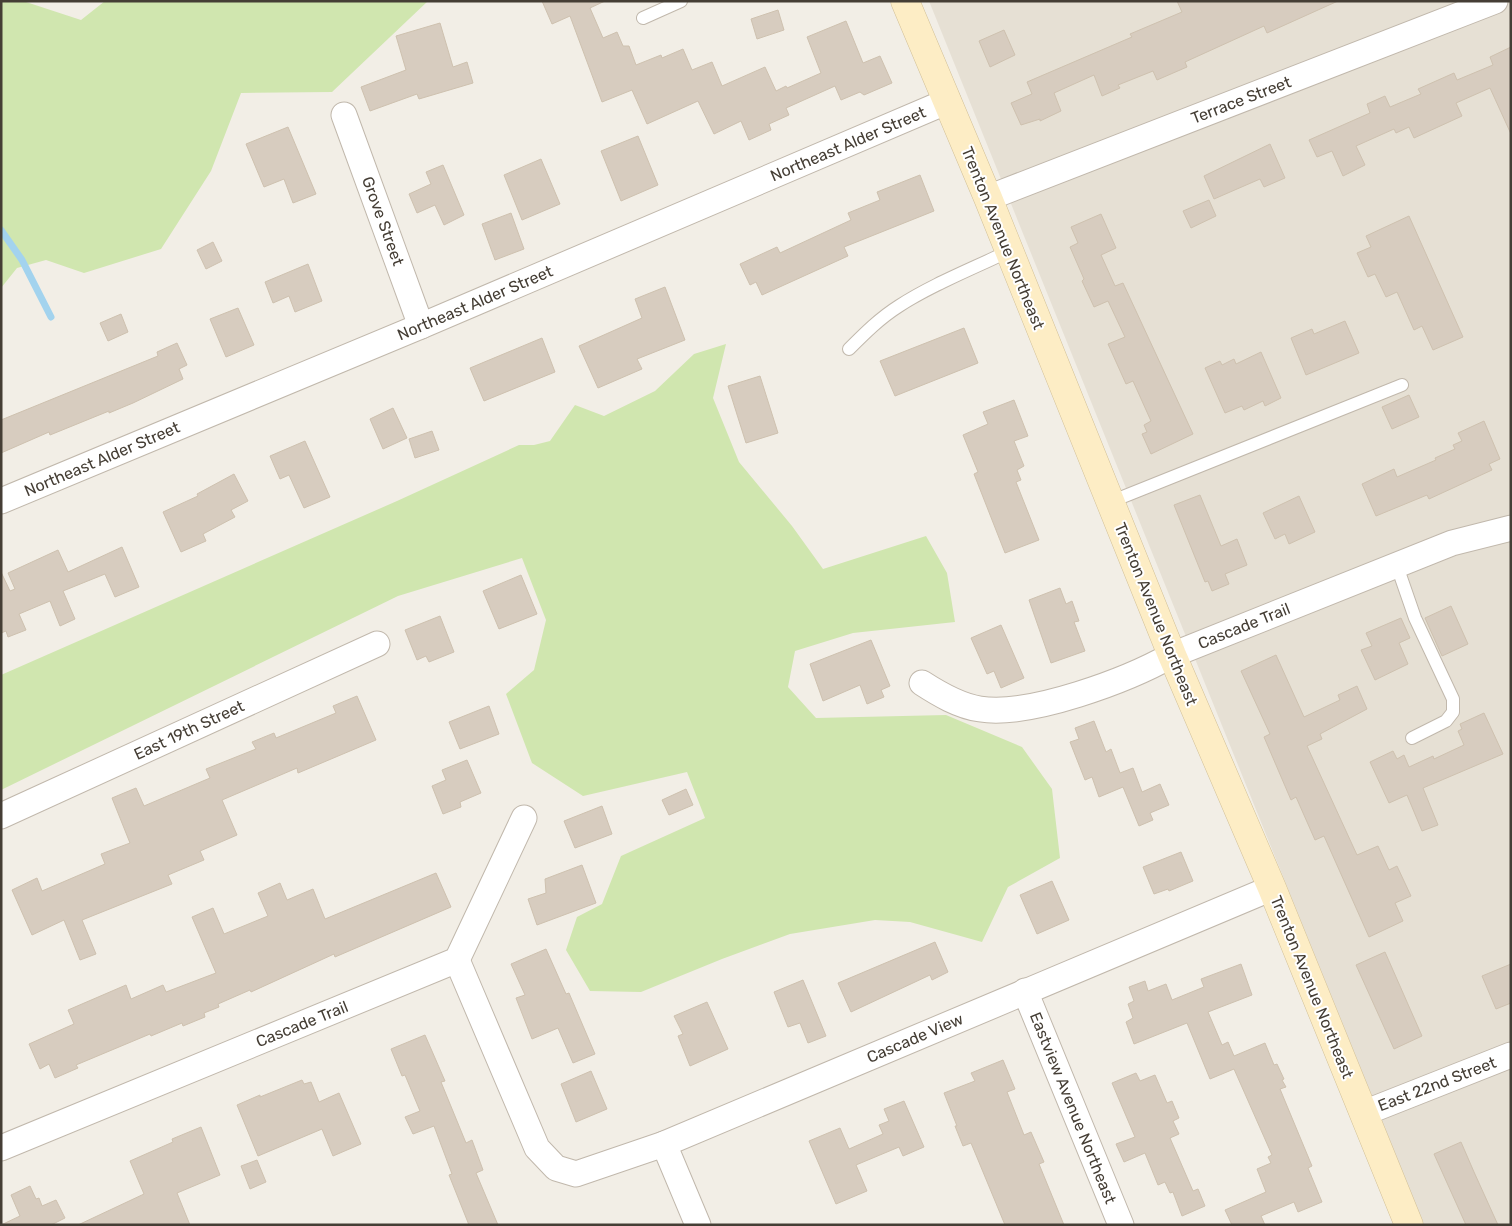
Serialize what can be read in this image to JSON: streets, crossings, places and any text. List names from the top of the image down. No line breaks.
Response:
{"streets":{"main road":["Trenton Avenue Northeast"],"street":["Terrace Street","Northeast Alder Street","Grove Street","Cascade Trail","East 19th Street","Cascade View","East 22nd Street","Eastview Avenue Northeast"]},"crossings":[["Terrace Street","Trenton Avenue Northeast"],["Northeast Alder Street","Grove Street"],["Northeast Alder Street","Trenton Avenue Northeast"],["Trenton Avenue Northeast","Cascade Trail"],["Trenton Avenue Northeast","Cascade View"],["Trenton Avenue Northeast","East 22nd Street"],["Cascade Trail","Cascade View"],["Cascade View","Eastview Avenue Northeast"]]}
